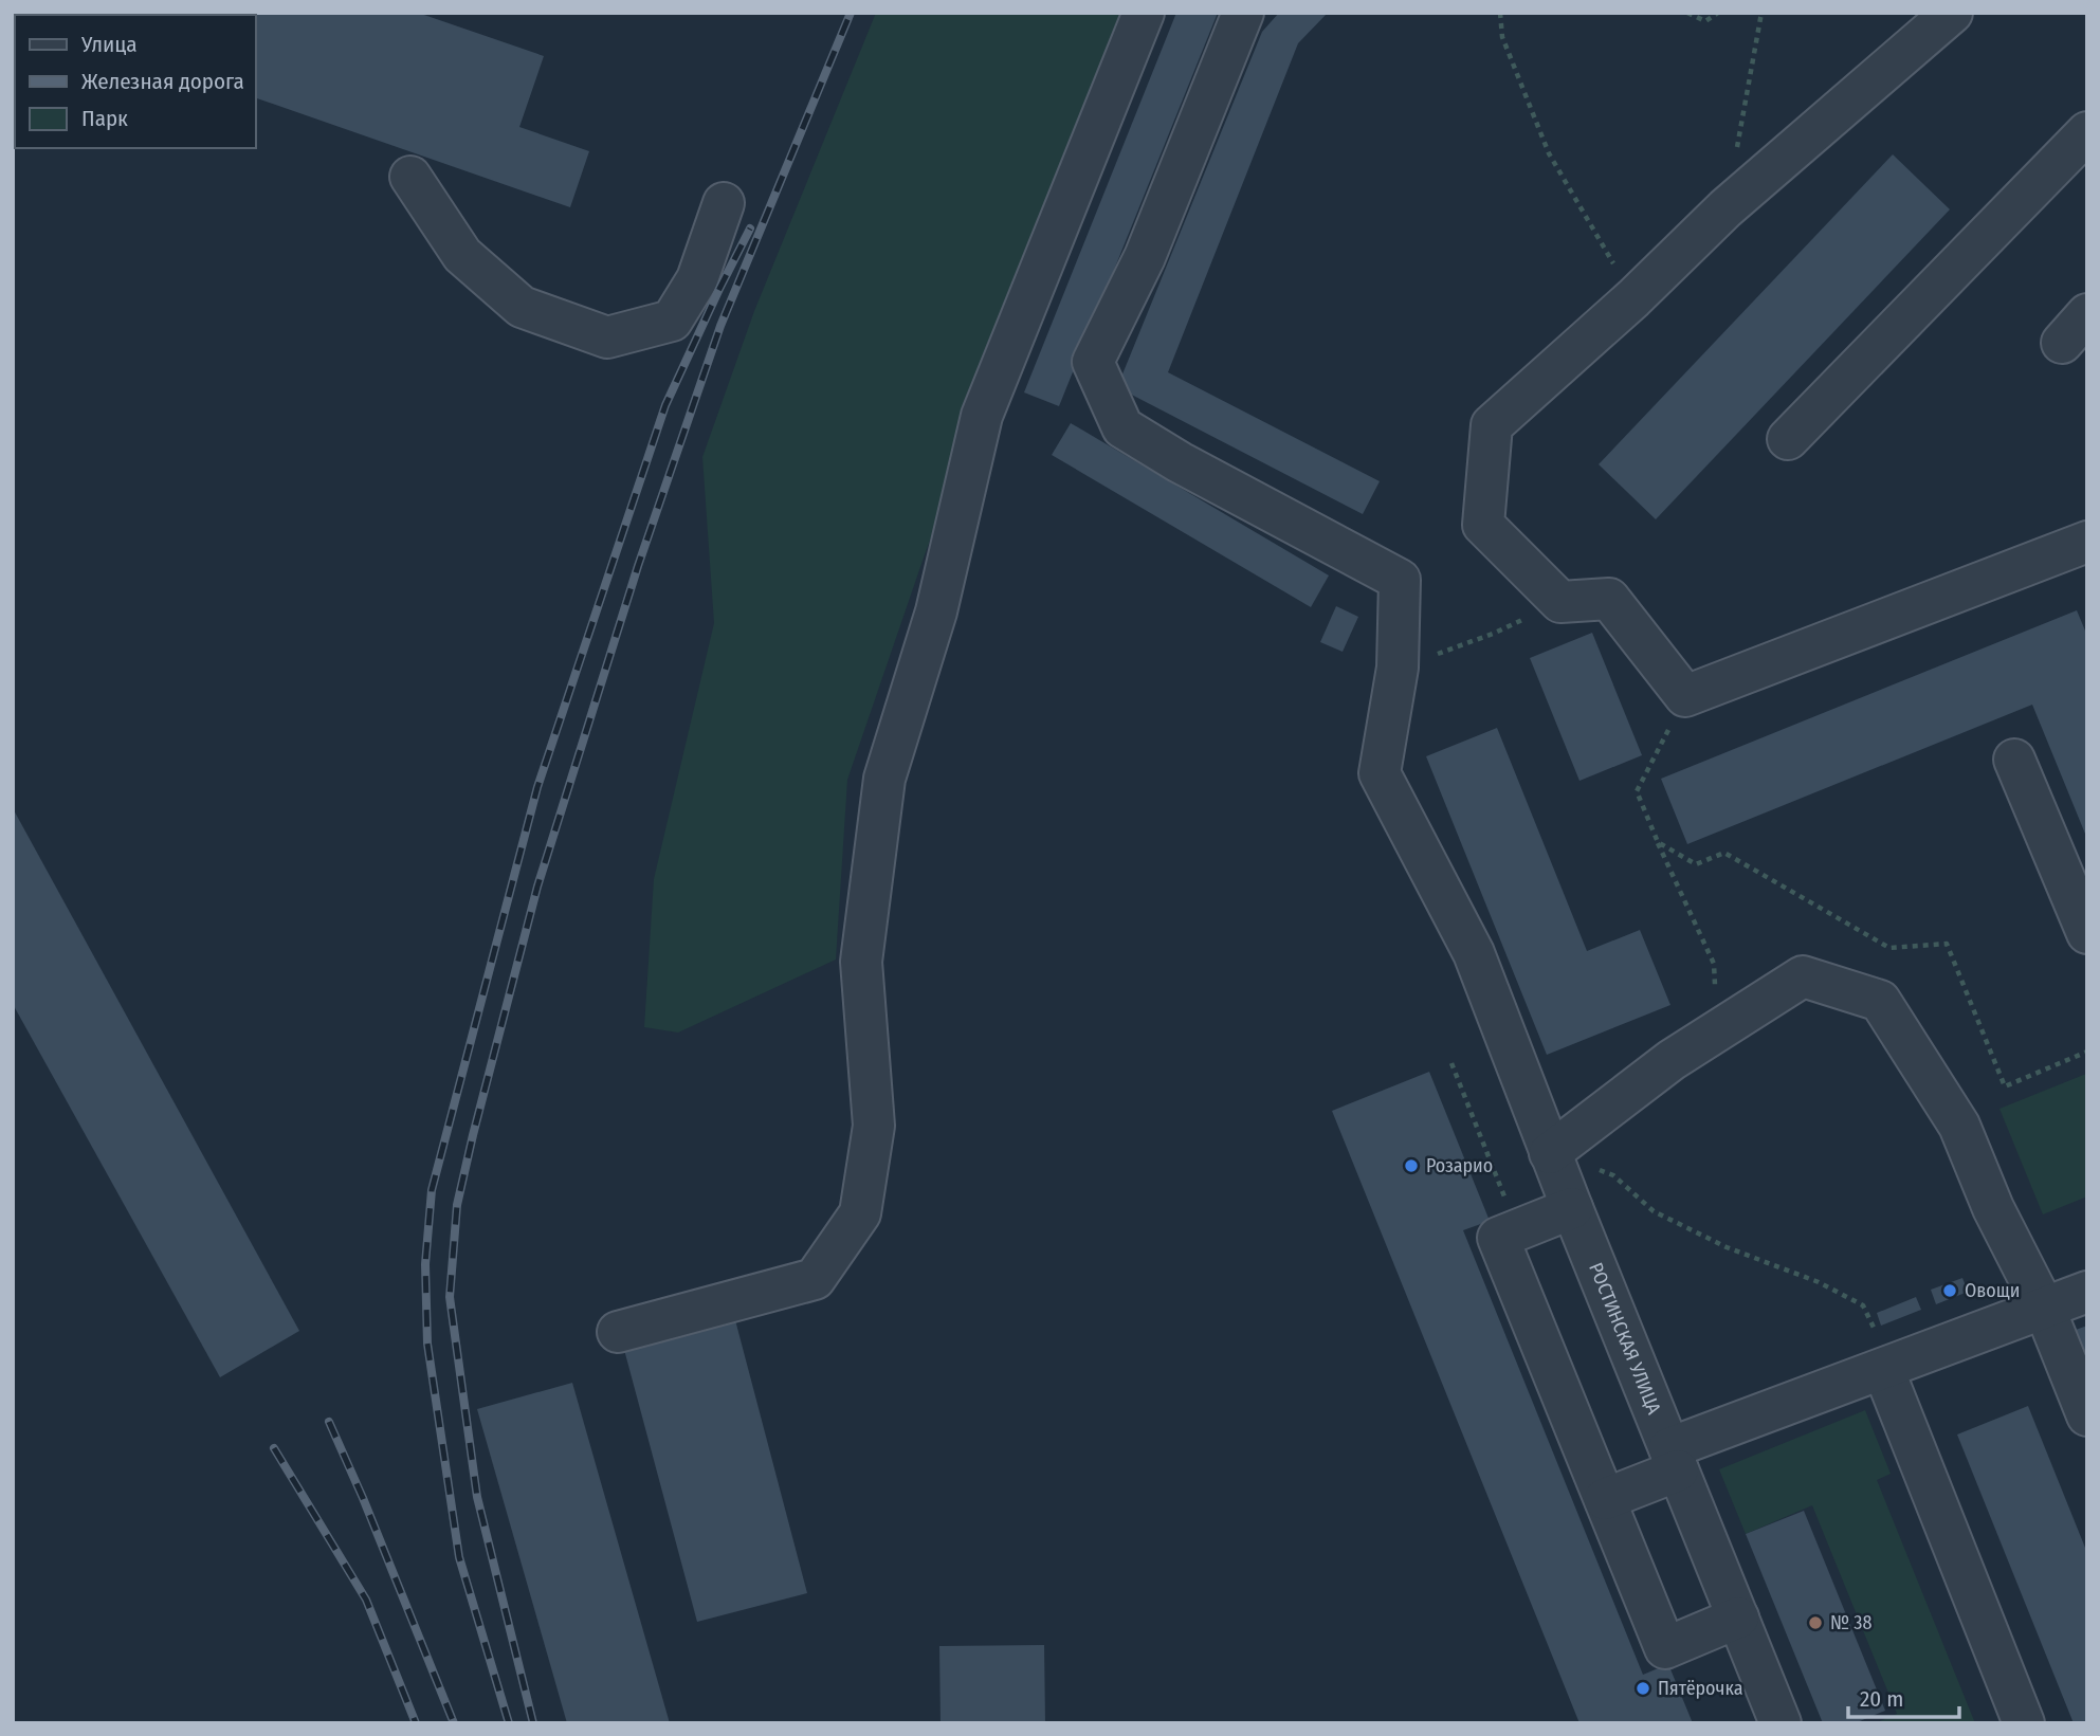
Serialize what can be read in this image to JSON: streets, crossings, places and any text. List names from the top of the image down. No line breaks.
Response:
{"streets":{"street":["РОСТИНСКАЯ УЛИЦА"]},"places":["Розарио","Овощи","№ 38","Пятёрочка"],"legend":["Улица","Железная дорога","Парк"],"scale_bar":"20 m"}
